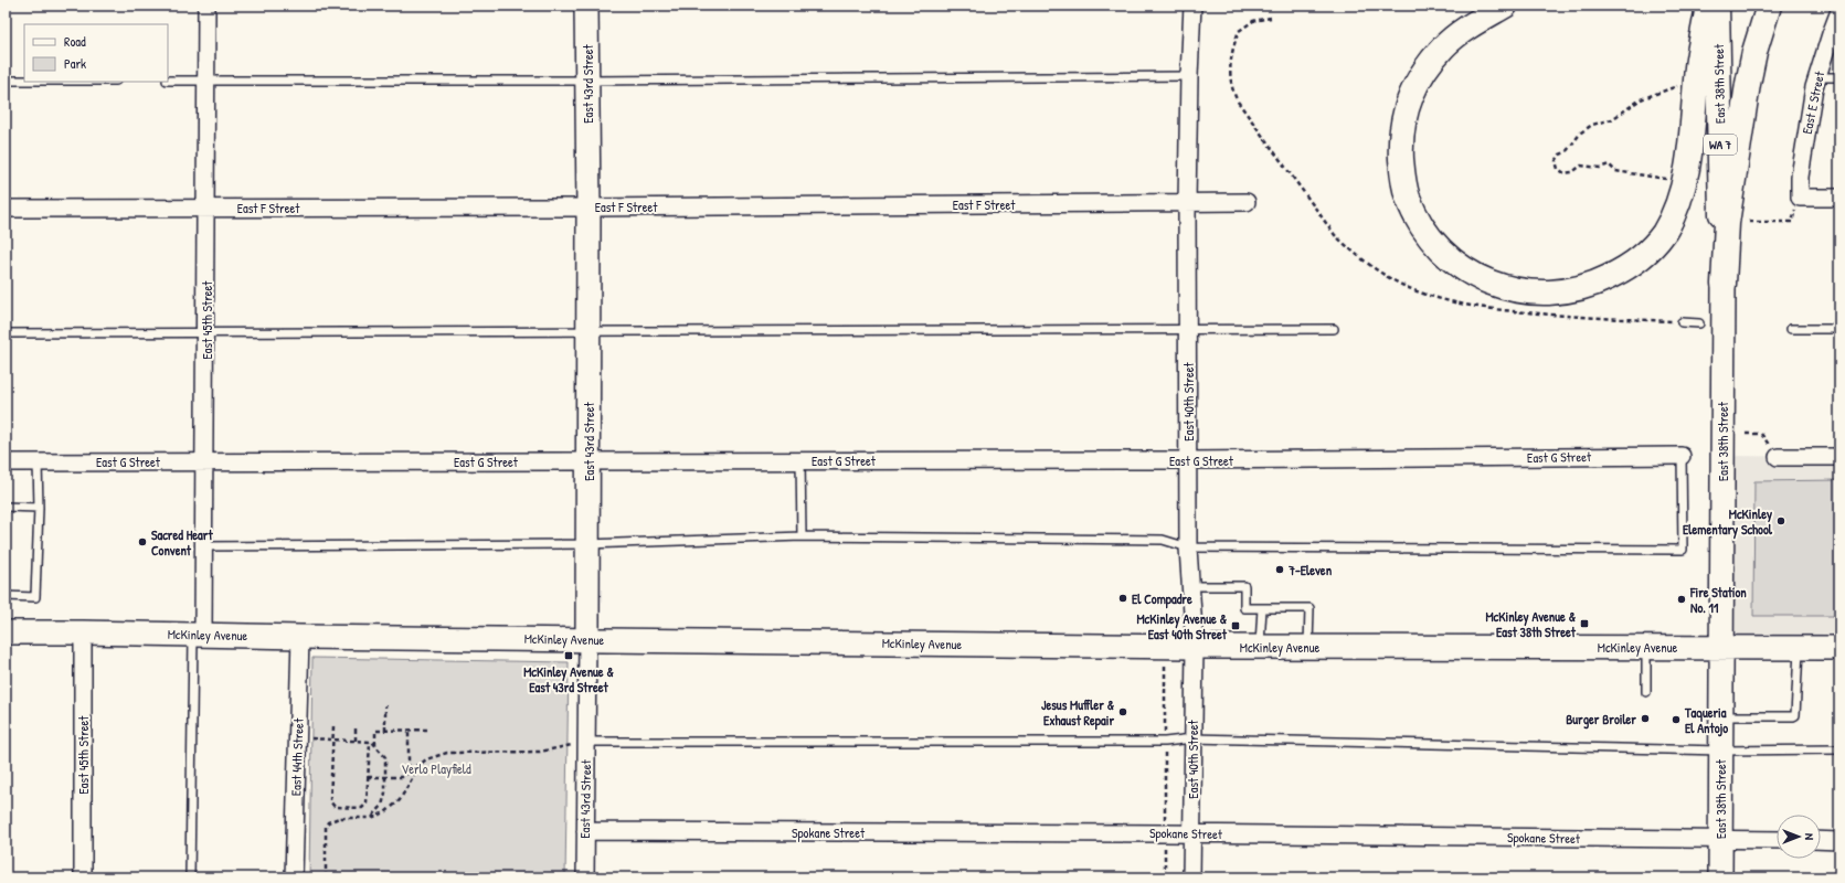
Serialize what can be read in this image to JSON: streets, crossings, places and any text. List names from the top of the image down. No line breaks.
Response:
{"streets":{"main road":["East 43rd Street","East 38th Street","WA 7","McKinley Avenue"],"street":["East E Street","East F Street","East 45th Street","East 40th Street","East G Street","East 44th Street","Spokane Street"]},"crossings":[["East 43rd Street","East F Street"],["East 43rd Street","East G Street"],["East 43rd Street","McKinley Avenue"],["East 43rd Street","Spokane Street"],["East 38th Street","McKinley Avenue"],["East 38th Street","Spokane Street"],["East F Street","East 45th Street"],["East F Street","East 40th Street"],["East 45th Street","East G Street"],["East 45th Street","McKinley Avenue"],["East 40th Street","East G Street"],["East 40th Street","McKinley Avenue"],["East 40th Street","Spokane Street"],["McKinley Avenue","East 44th Street"]],"parks":["Verlo Playfield"],"places":{"other":["McKinley Elementary School","Sacred Heart Convent","7-Eleven","El Compadre","Fire Station No. 11","Jesus Muffler & Exhaust Repair","Burger Broiler","Taqueria El Antojo"],"transit":["McKinley Avenue & East 38th Street","McKinley Avenue & East 40th Street","McKinley Avenue & East 43rd Street"]},"legend":["Road","Park"],"north":"right"}
